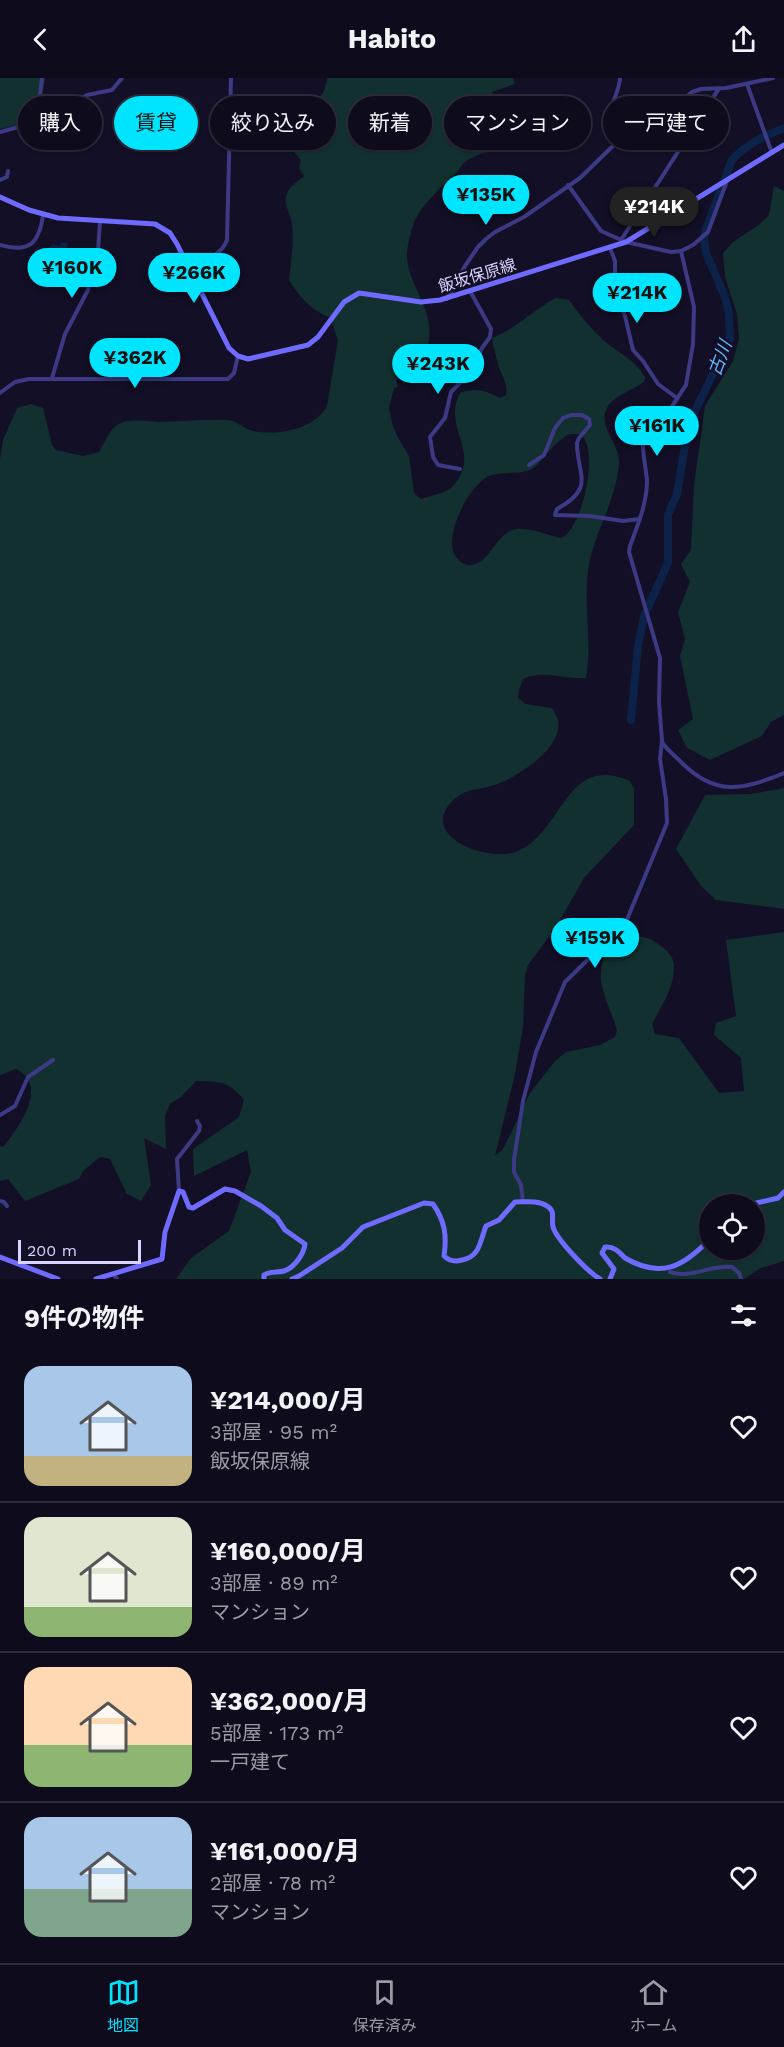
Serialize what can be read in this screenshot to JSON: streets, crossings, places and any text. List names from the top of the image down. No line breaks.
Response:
{"streets":{"main road":["飯坂保原線"]},"water":["古川"],"scale_bar":"200 m","page":{"header":"Habito","chip":["購入","賃貸","絞り込み","新着","マンション","一戸建て"],"price":["¥135K","¥214K","¥160K","¥266K","¥214K","¥362K","¥243K","¥161K","¥159K"],"scale":"200 m","heading":"9件の物件","list":[{"name":"¥214,000/月","note":"3部屋 · 95 m² · 飯坂保原線"},{"name":"¥160,000/月","note":"3部屋 · 89 m² · マンション"},{"name":"¥362,000/月","note":"5部屋 · 173 m² · 一戸建て"},{"name":"¥161,000/月","note":"2部屋 · 78 m² · マンション"}],"tabs":["地図","保存済み","ホーム"]}}
